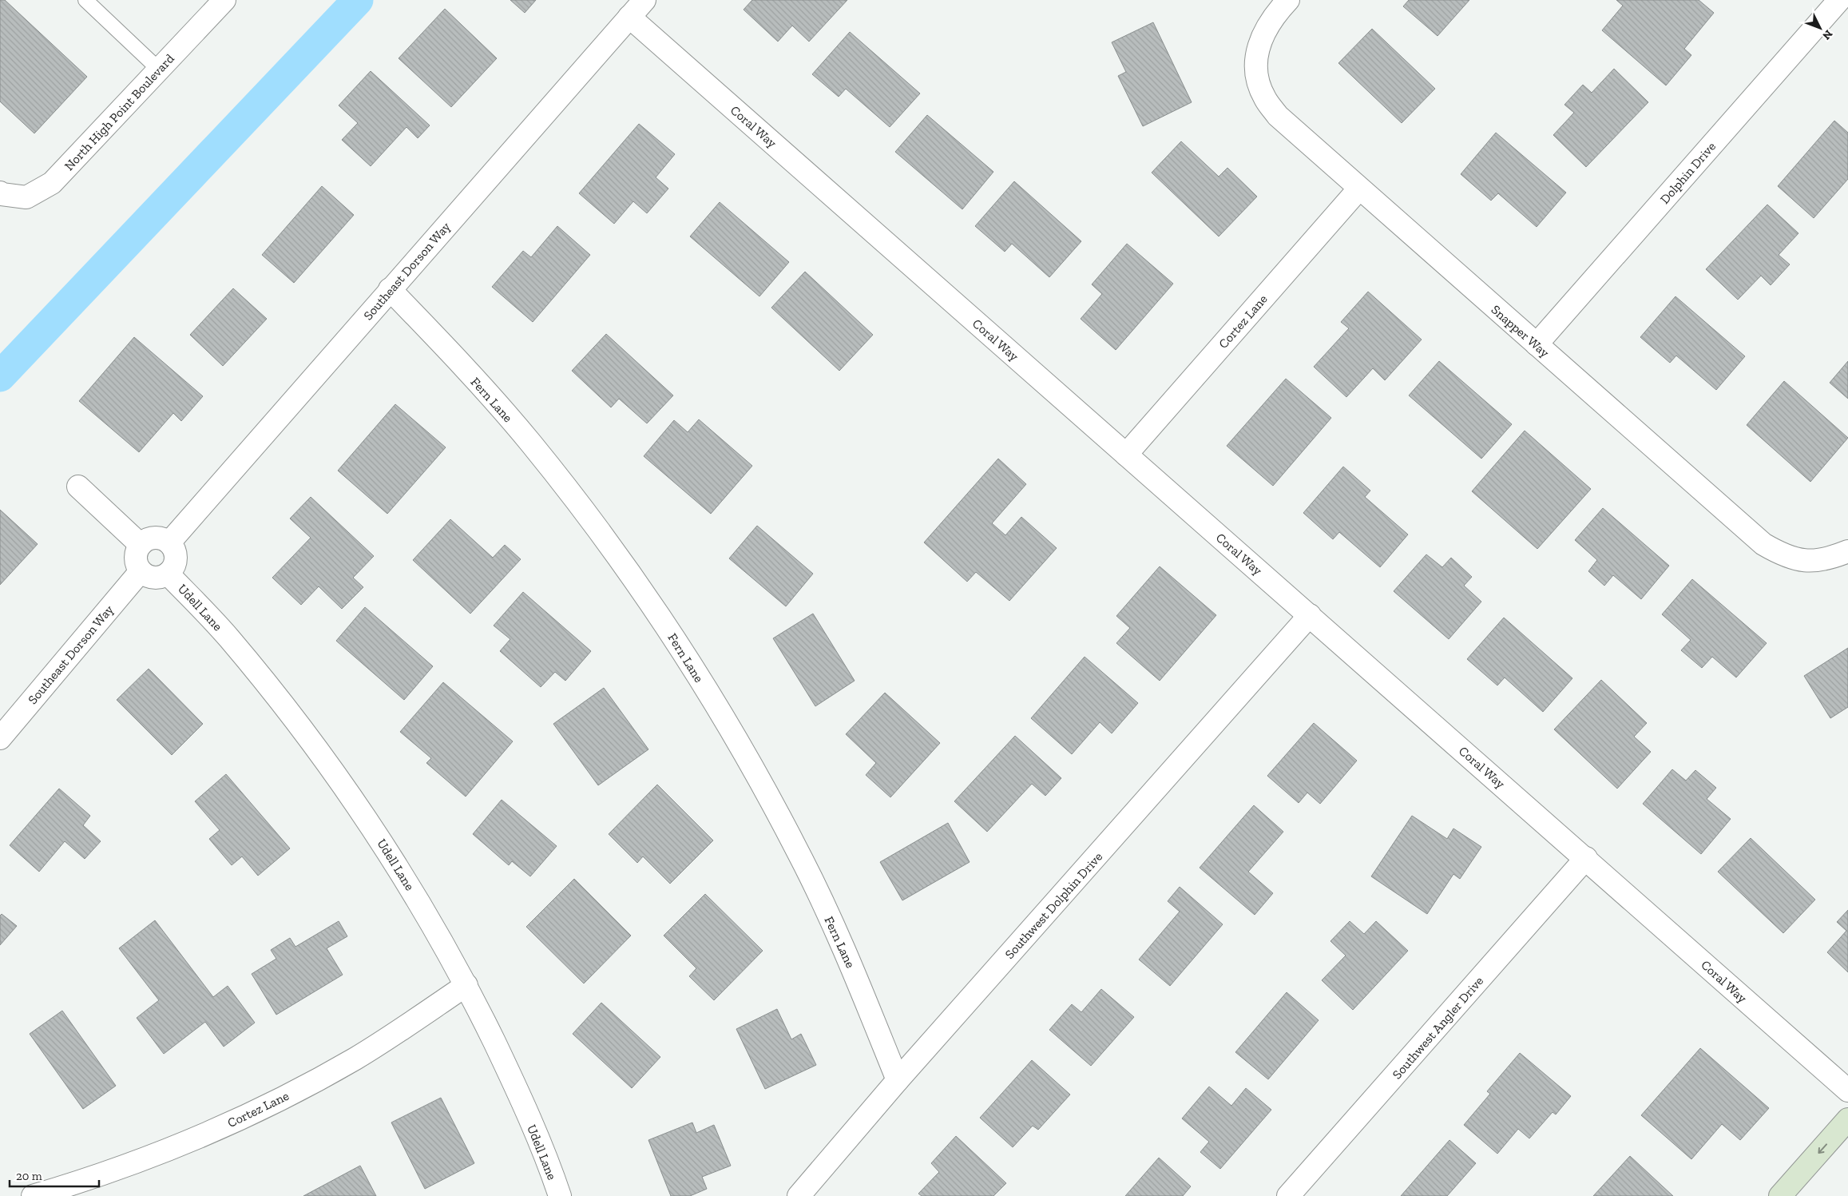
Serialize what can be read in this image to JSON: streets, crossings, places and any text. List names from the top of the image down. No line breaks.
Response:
{"streets":{"street":["North High Point Boulevard","Coral Way","Dolphin Drive","Southeast Dorson Way","Cortez Lane","Snapper Way","Fern Lane","Udell Lane","Southwest Dolphin Drive","Southwest Angler Drive"]},"crossings":[["Coral Way","Southeast Dorson Way"],["Coral Way","Cortez Lane"],["Coral Way","Southwest Dolphin Drive"],["Coral Way","Southwest Angler Drive"],["Dolphin Drive","Snapper Way"],["Southeast Dorson Way","Fern Lane"],["Southeast Dorson Way","Udell Lane"],["Cortez Lane","Snapper Way"],["Cortez Lane","Udell Lane"],["Fern Lane","Southwest Dolphin Drive"]],"scale_bar":"20 m","north":"bottom right"}
